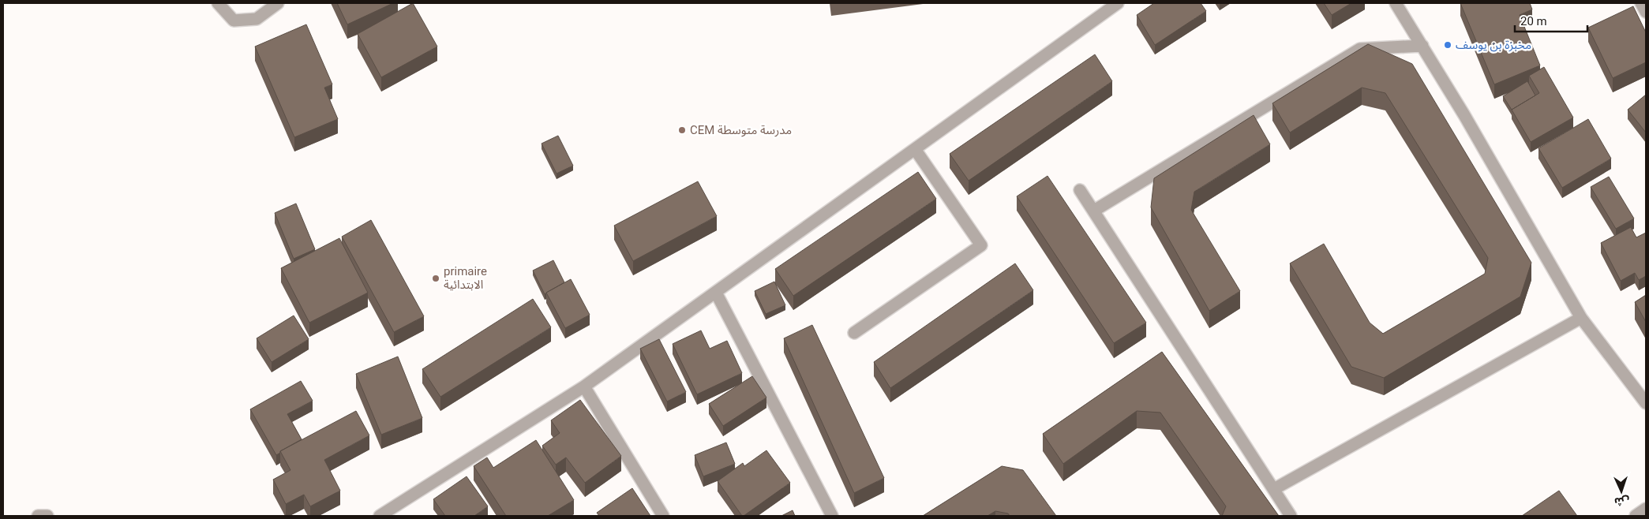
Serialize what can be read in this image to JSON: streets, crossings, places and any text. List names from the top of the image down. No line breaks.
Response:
{"places":["مخبزة بن یوسف","CEM مدرسة متوسطة","primaire الابتدائية"],"scale_bar":"20 m","north":"bottom"}
